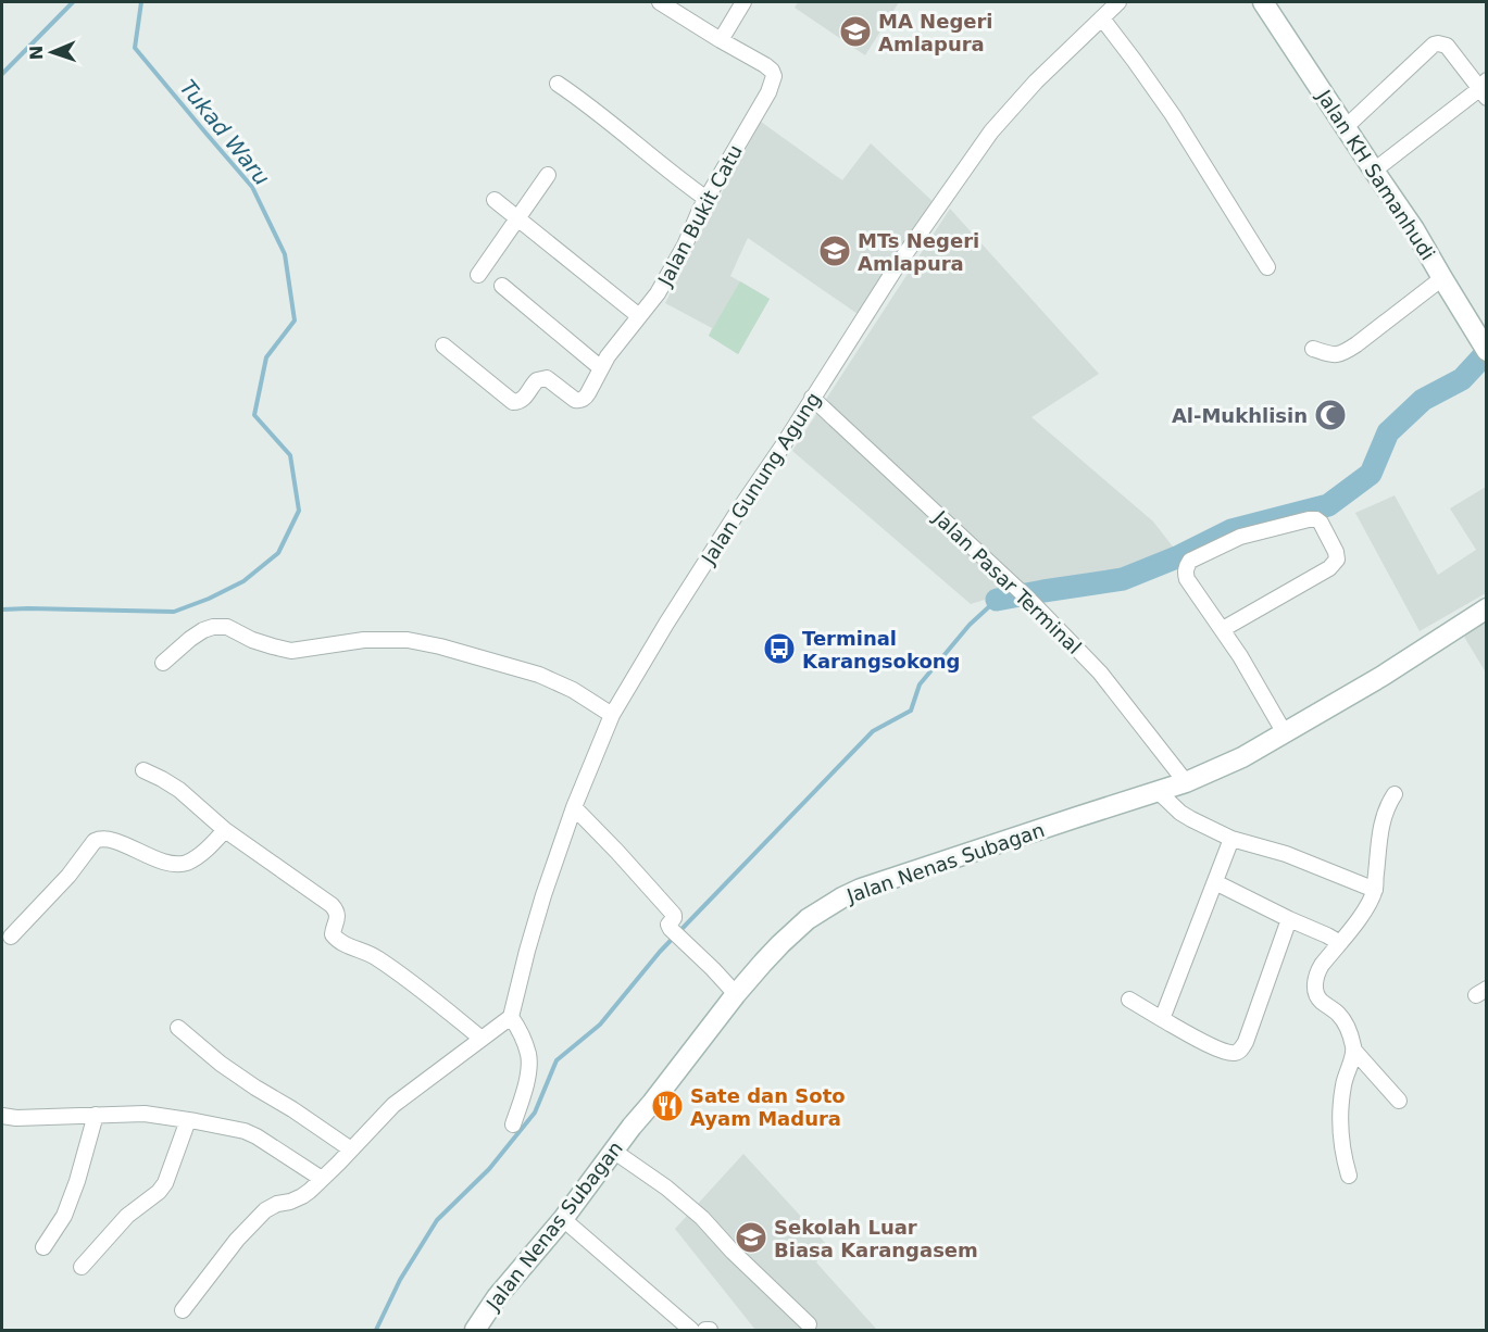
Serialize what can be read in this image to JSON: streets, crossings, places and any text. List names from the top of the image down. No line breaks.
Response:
{"streets":{"main road":["Jalan KH Samanhudi","Jalan Nenas Subagan"],"street":["Jalan Bukit Catu","Jalan Gunung Agung","Jalan Pasar Terminal"]},"crossings":[["Jalan Gunung Agung","Jalan Pasar Terminal"],["Jalan Pasar Terminal","Jalan Nenas Subagan"]],"water":["Tukad Waru"],"places":{"school or university":["MA Negeri Amlapura","MTs Negeri Amlapura","Sekolah Luar Biasa Karangasem"],"mosque":["Al-Mukhlisin"],"bus stop":["Terminal Karangsokong"],"restaurant":["Sate dan Soto Ayam Madura"]},"north":"left"}
